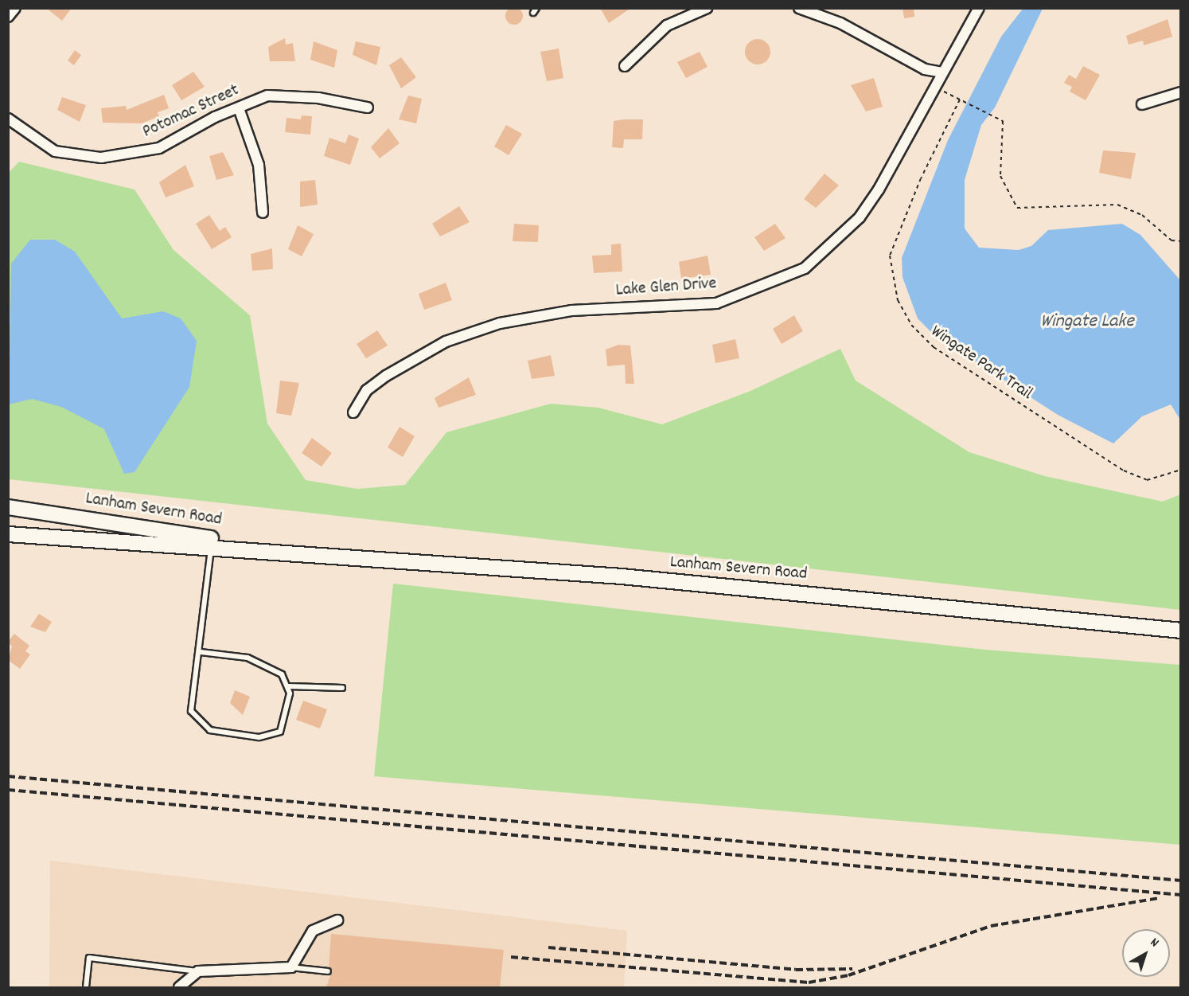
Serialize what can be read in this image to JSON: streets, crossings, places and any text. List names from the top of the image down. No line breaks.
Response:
{"streets":{"main road":["Lanham Severn Road"],"street":["Potomac Street","Lake Glen Drive"],"path":["Wingate Park Trail"]},"water":["Wingate Lake"],"north":"top right"}
